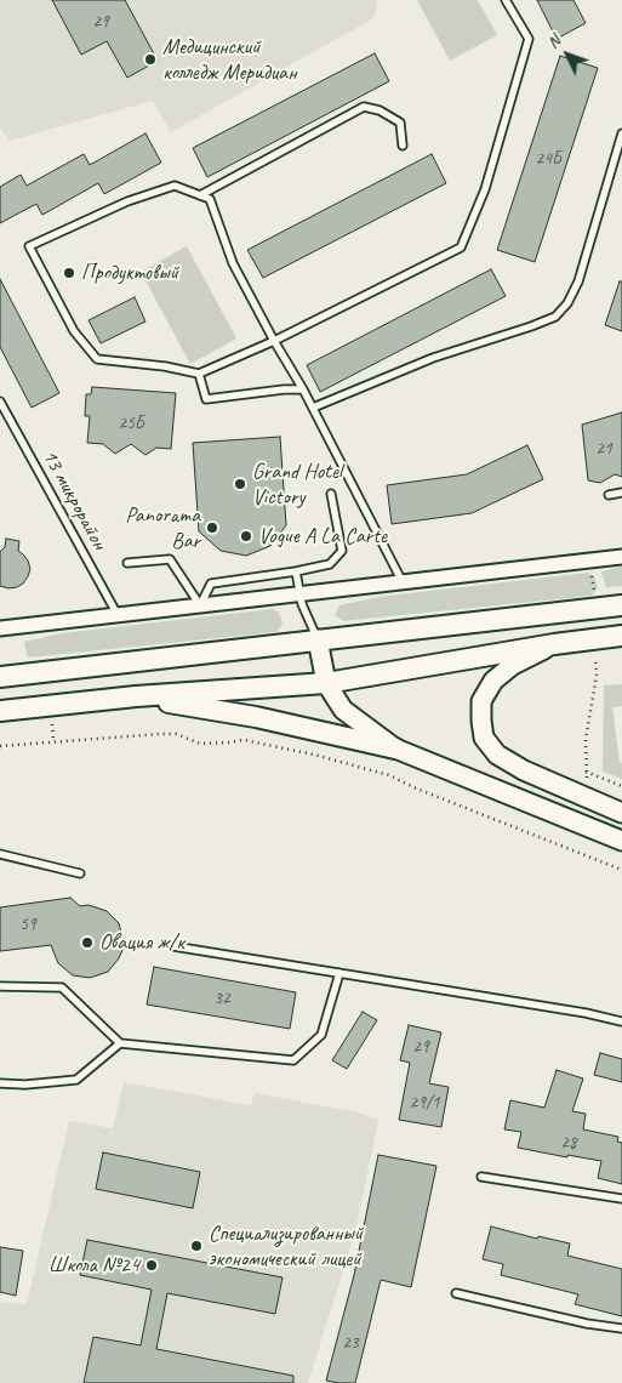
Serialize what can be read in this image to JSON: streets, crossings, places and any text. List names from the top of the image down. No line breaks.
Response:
{"streets":{"lane":["13 микрорайон"]},"places":["Медицинский колледж Меридиан","Продуктовый","Grand Hotel Victory","Panorama Bar","Vogue A La Carte","Овация ж/к","Специализированный экономический лицей","Школа №24"],"house_numbers":["29","24Б","25Б","21","59","32","29","29/1","28","23"],"north":"top left"}
